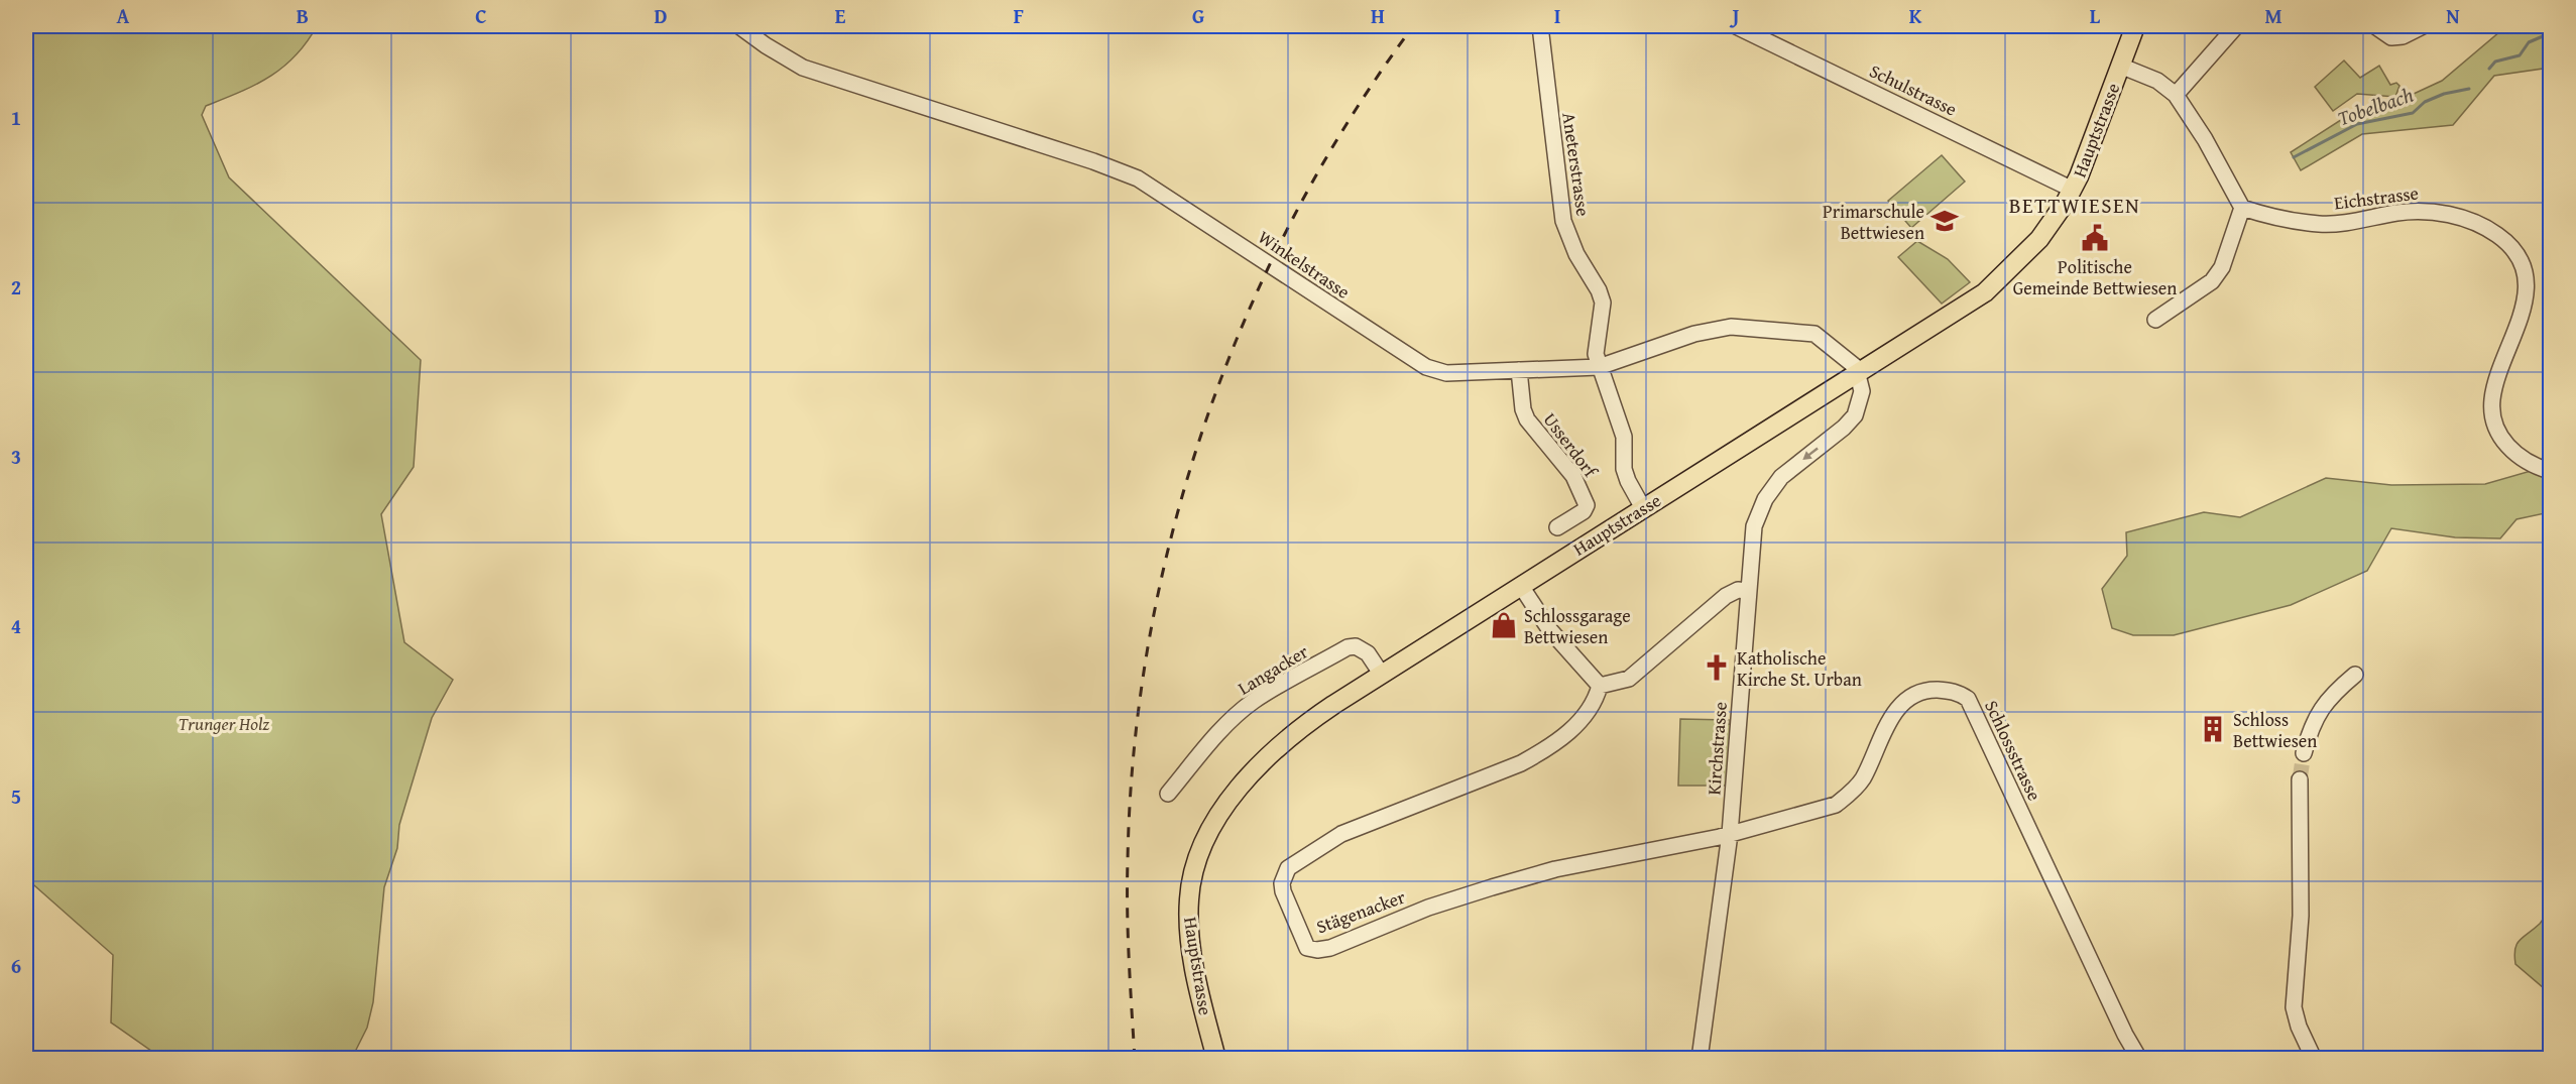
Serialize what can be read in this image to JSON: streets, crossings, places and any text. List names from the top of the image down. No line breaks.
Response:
{"streets":{"main road":["Hauptstrasse"],"street":["Schulstrasse","Aneterstrasse","Eichstrasse","Winkelstrasse","Usserdorf","Langacker","Kirchstrasse","Schlossstrasse","Stägenacker"]},"crossings":[["Schulstrasse","Hauptstrasse"],["Hauptstrasse","Aneterstrasse"],["Hauptstrasse","Winkelstrasse"],["Hauptstrasse","Langacker"],["Hauptstrasse","Kirchstrasse"],["Aneterstrasse","Winkelstrasse"],["Winkelstrasse","Usserdorf"],["Winkelstrasse","Kirchstrasse"],["Kirchstrasse","Schlossstrasse"],["Kirchstrasse","Stägenacker"],["Schlossstrasse","Stägenacker"]],"districts":["BETTWIESEN"],"water":["Tobelbach"],"parks":["Trunger Holz"],"places":{"school or university":["Primarschule Bettwiesen"],"public building":["Politische Gemeinde Bettwiesen"],"shop":["Schlossgarage Bettwiesen"],"church":["Katholische Kirche St. Urban"],"building":["Schloss Bettwiesen"]},"grid":{"columns":["A","B","C","D","E","F","G","H","I","J","K","L","M","N"],"rows":["1","2","3","4","5","6"]}}
